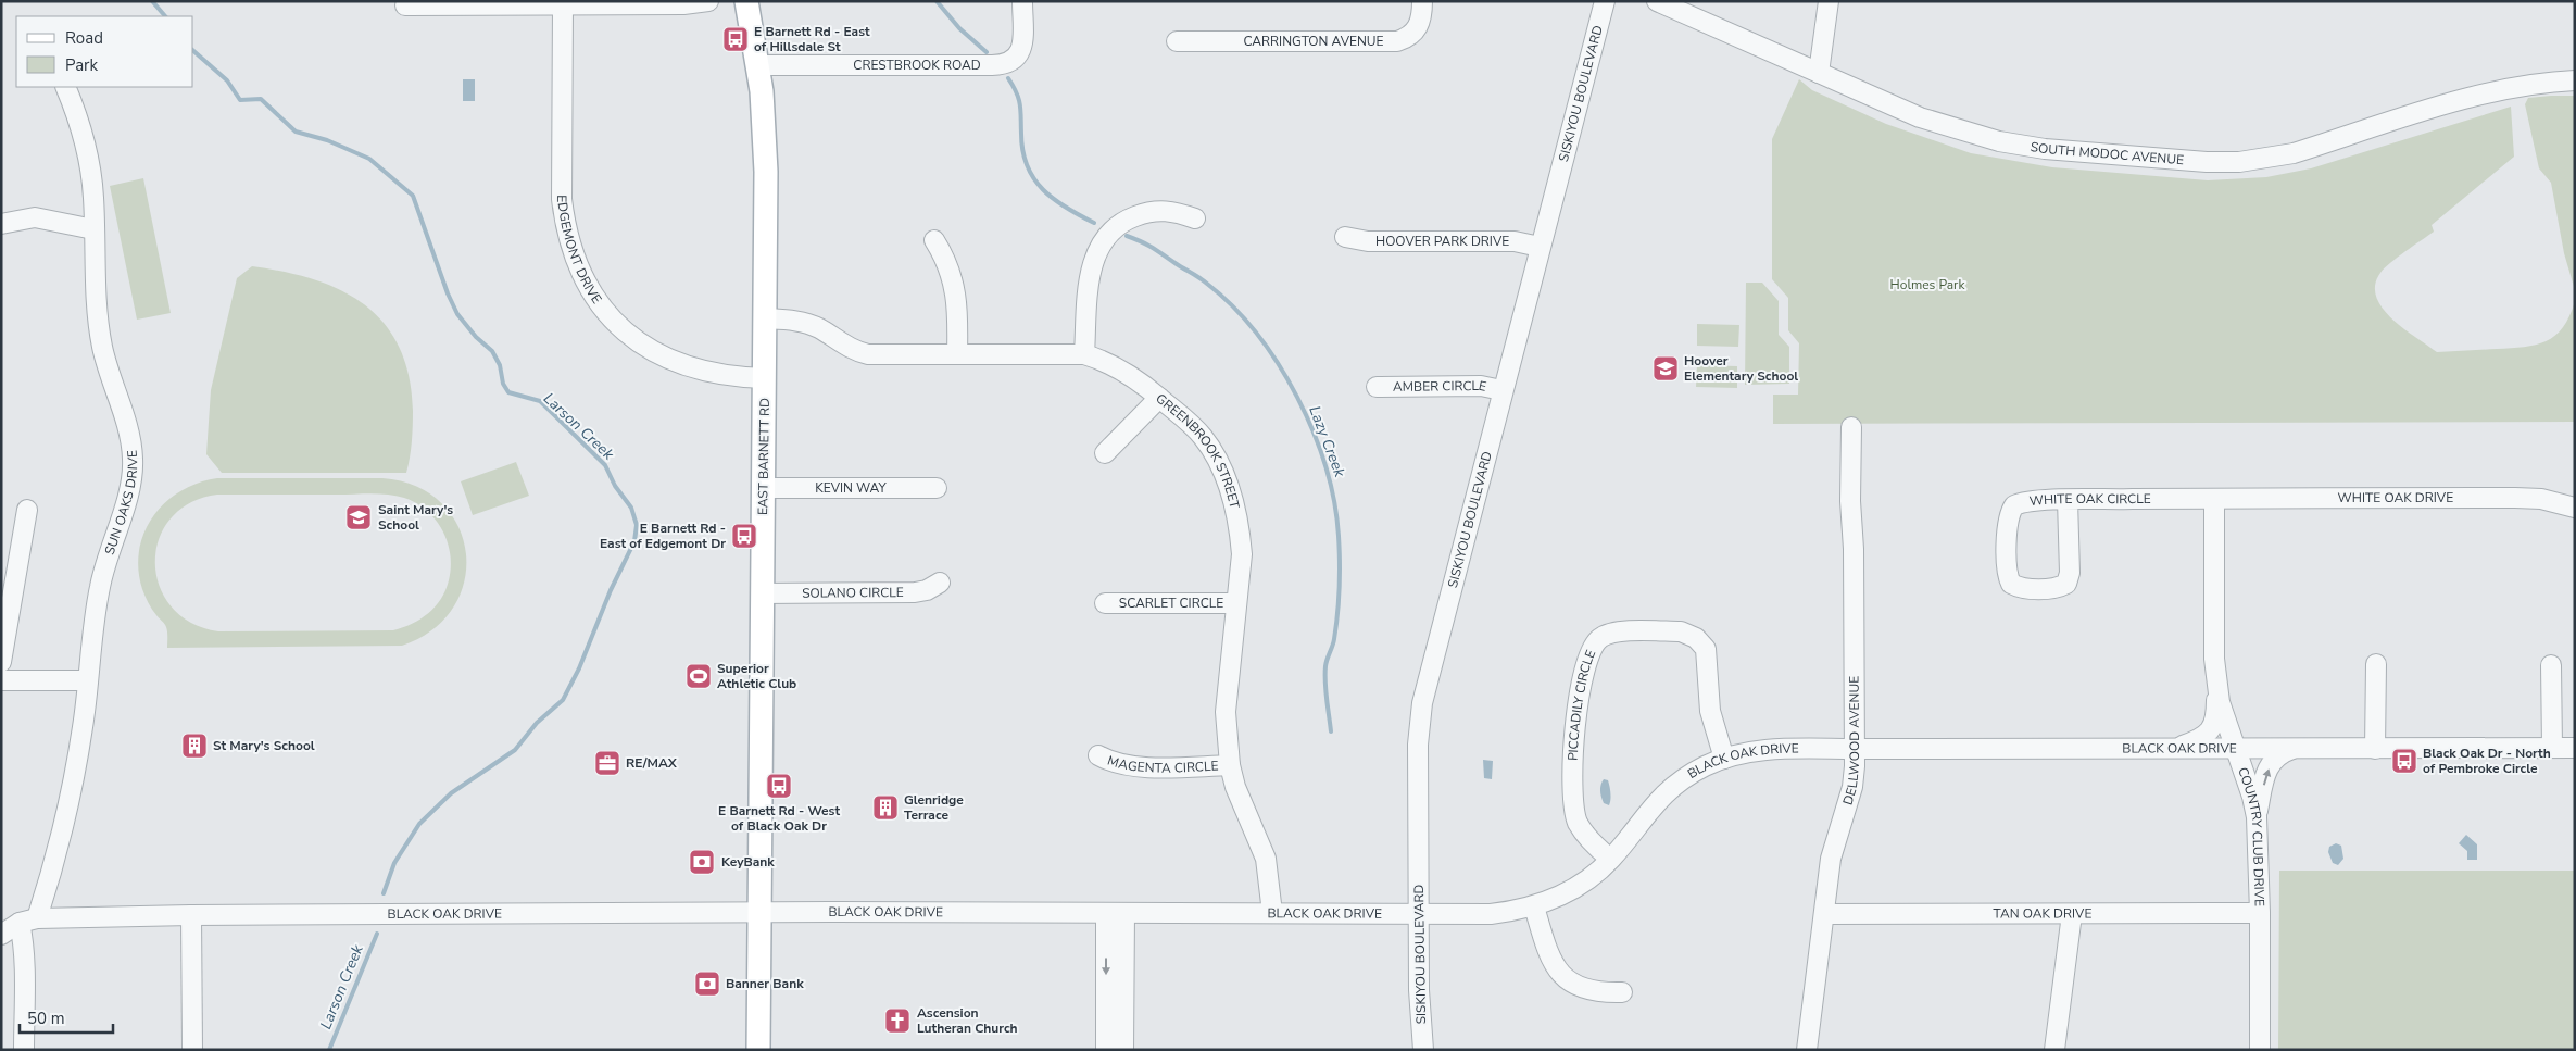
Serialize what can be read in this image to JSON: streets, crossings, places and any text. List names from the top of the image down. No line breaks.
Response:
{"streets":{"main road":["EAST BARNETT RD"],"street":["CARRINGTON AVENUE","CRESTBROOK ROAD","SISKIYOU BOULEVARD","SOUTH MODOC AVENUE","HOOVER PARK DRIVE","EDGEMONT DRIVE","AMBER CIRCLE","GREENBROOK STREET","KEVIN WAY","WHITE OAK DRIVE","WHITE OAK CIRCLE","SUN OAKS DRIVE","SOLANO CIRCLE","SCARLET CIRCLE","PICCADILY CIRCLE","DELLWOOD AVENUE","BLACK OAK DRIVE","MAGENTA CIRCLE","COUNTRY CLUB DRIVE","TAN OAK DRIVE"]},"crossings":[["CRESTBROOK ROAD","EAST BARNETT RD"],["SISKIYOU BOULEVARD","HOOVER PARK DRIVE"],["SISKIYOU BOULEVARD","AMBER CIRCLE"],["SISKIYOU BOULEVARD","BLACK OAK DRIVE"],["EDGEMONT DRIVE","EAST BARNETT RD"],["GREENBROOK STREET","EAST BARNETT RD"],["GREENBROOK STREET","SCARLET CIRCLE"],["GREENBROOK STREET","BLACK OAK DRIVE"],["GREENBROOK STREET","MAGENTA CIRCLE"],["EAST BARNETT RD","KEVIN WAY"],["EAST BARNETT RD","SOLANO CIRCLE"],["EAST BARNETT RD","BLACK OAK DRIVE"],["WHITE OAK DRIVE","WHITE OAK CIRCLE"],["WHITE OAK DRIVE","COUNTRY CLUB DRIVE"],["WHITE OAK CIRCLE","COUNTRY CLUB DRIVE"],["SUN OAKS DRIVE","BLACK OAK DRIVE"],["PICCADILY CIRCLE","BLACK OAK DRIVE"],["DELLWOOD AVENUE","BLACK OAK DRIVE"],["DELLWOOD AVENUE","TAN OAK DRIVE"],["BLACK OAK DRIVE","COUNTRY CLUB DRIVE"],["COUNTRY CLUB DRIVE","TAN OAK DRIVE"]],"water":["Larson Creek","Lazy Creek"],"parks":["Holmes Park"],"places":{"bus stop":["E Barnett Rd - East of Hillsdale St","E Barnett Rd - East of Edgemont Dr","Black Oak Dr - North of Pembroke Circle","E Barnett Rd - West of Black Oak Dr"],"school or university":["Hoover Elementary School","Saint Mary's School"],"sports":["Superior Athletic Club"],"building":["St Mary's School","Glenridge Terrace"],"office":["RE/MAX"],"bank":["KeyBank","Banner Bank"],"church":["Ascension Lutheran Church"]},"legend":["Road","Park"],"scale_bar":"50 m"}
